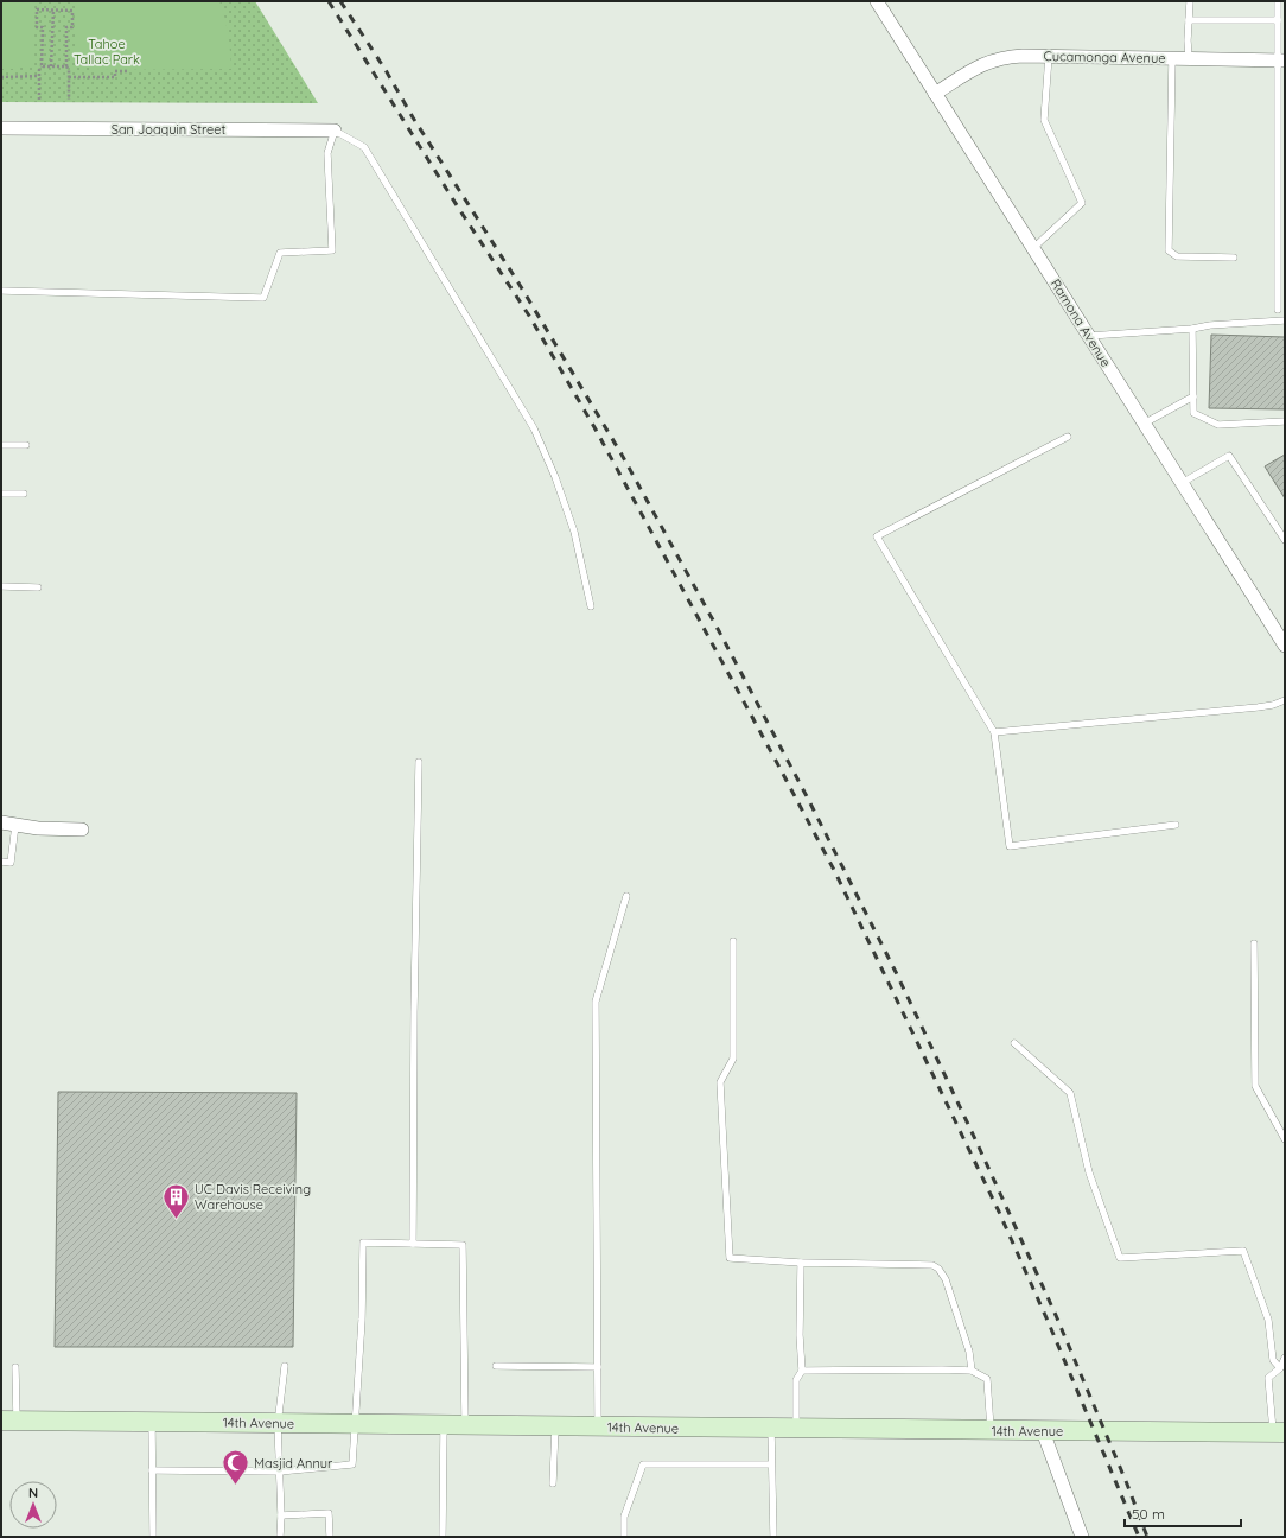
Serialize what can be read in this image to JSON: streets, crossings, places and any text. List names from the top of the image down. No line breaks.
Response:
{"streets":{"main road":["14th Avenue"],"street":["Cucamonga Avenue","San Joaquin Street","Ramona Avenue"]},"crossings":[["Cucamonga Avenue","Ramona Avenue"]],"parks":["Tahoe Tallac Park"],"places":{"building":["UC Davis Receiving Warehouse"],"mosque":["Masjid Annur"]},"scale_bar":"50 m","north":"top"}
